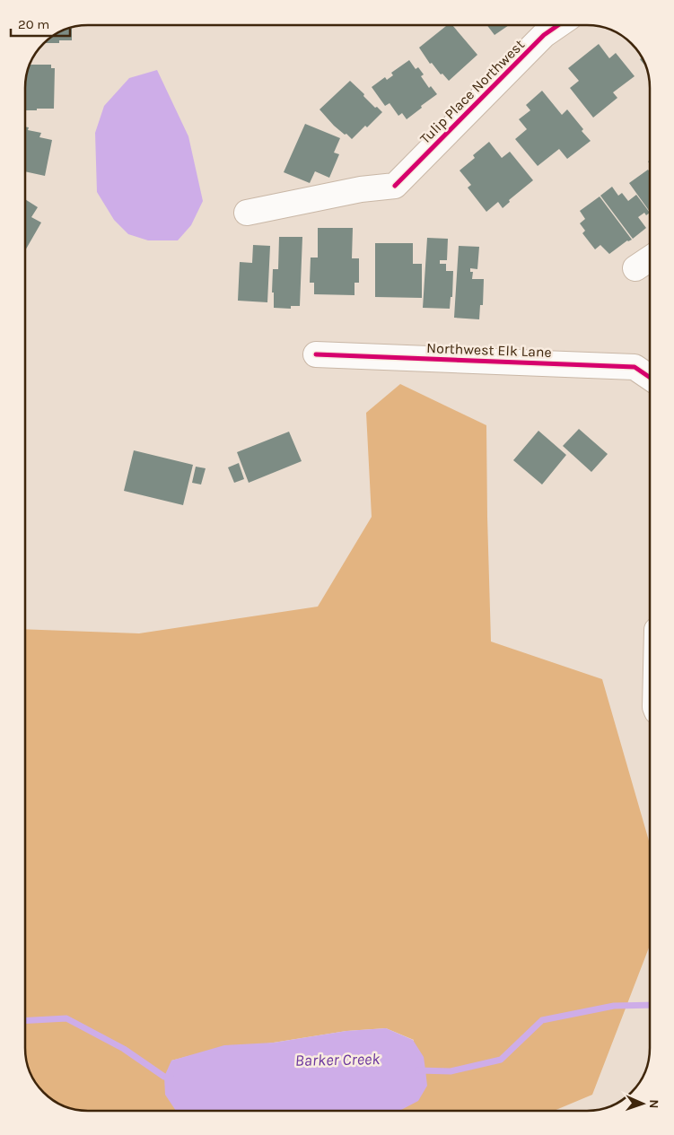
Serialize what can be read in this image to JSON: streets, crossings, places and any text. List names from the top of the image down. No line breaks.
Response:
{"streets":{"street":["Tulip Place Northwest","Northwest Elk Lane"]},"water":["Barker Creek"],"scale_bar":"20 m","north":"right"}
